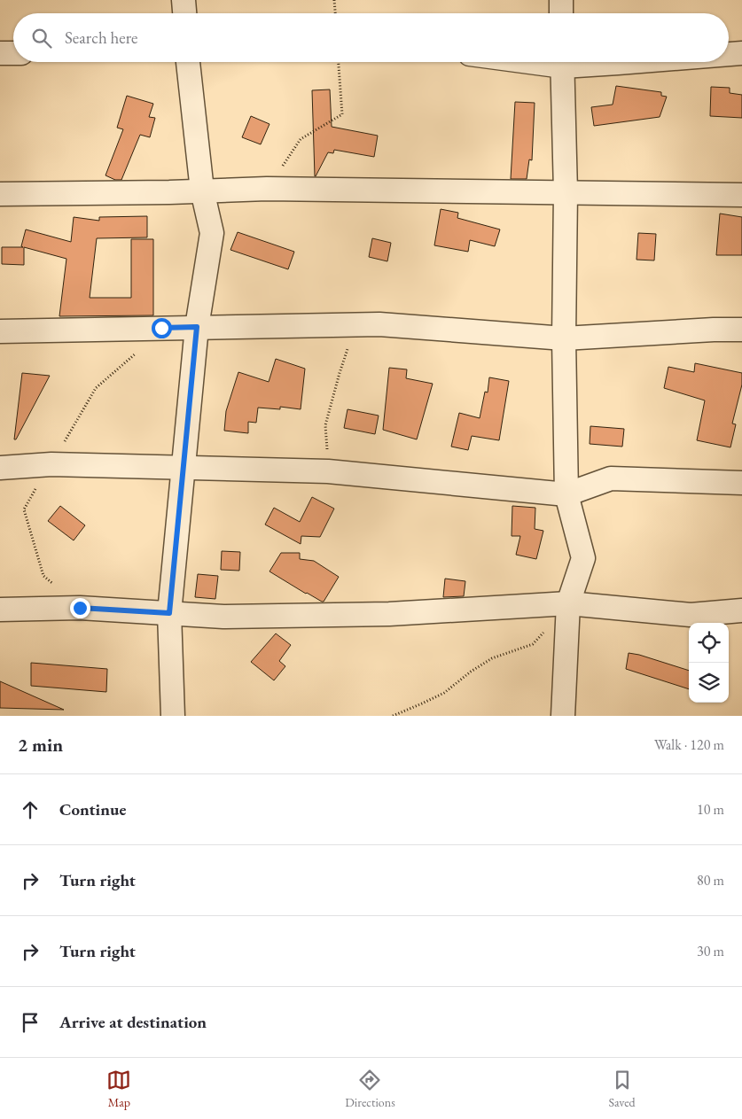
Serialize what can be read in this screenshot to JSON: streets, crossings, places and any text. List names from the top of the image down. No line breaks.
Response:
{"page":{"search":"Search here","heading":["2 min","Walk · 120 m"],"list":[["Continue","10 m"],["Turn right","80 m"],["Turn right","30 m"],"Arrive at destination"],"nav":["Map","Directions","Saved"]}}
